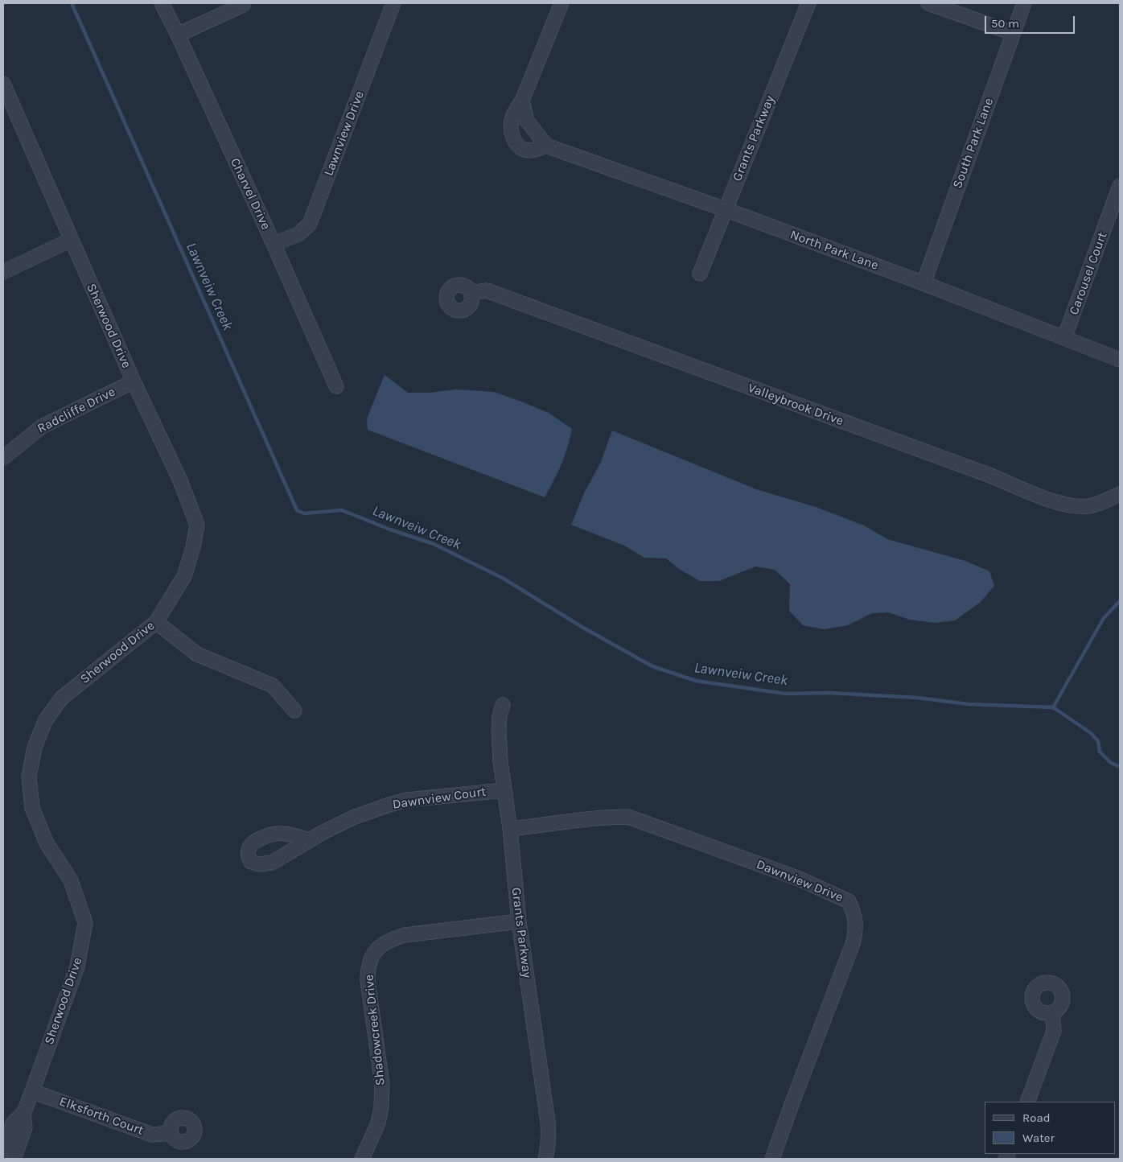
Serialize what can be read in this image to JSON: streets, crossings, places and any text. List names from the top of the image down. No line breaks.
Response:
{"streets":{"street":["Lawnview Drive","Grants Parkway","South Park Lane","Charvel Drive","North Park Lane","Carousel Court","Sherwood Drive","Valleybrook Drive","Radcliffe Drive","Dawnview Court","Dawnview Drive","Shadowcreek Drive","Elksforth Court"]},"crossings":[["Lawnview Drive","Charvel Drive"],["Grants Parkway","North Park Lane"],["Grants Parkway","Dawnview Court"],["Grants Parkway","Dawnview Drive"],["Grants Parkway","Shadowcreek Drive"],["South Park Lane","North Park Lane"],["North Park Lane","Carousel Court"],["Sherwood Drive","Radcliffe Drive"],["Sherwood Drive","Elksforth Court"]],"water":["Lawnveiw Creek"],"legend":["Road","Water"],"scale_bar":"50 m"}
